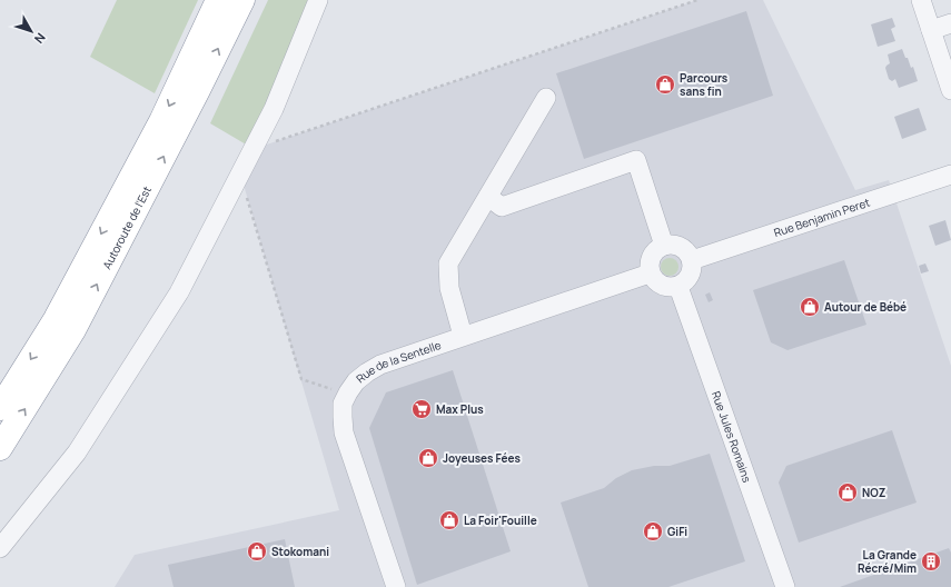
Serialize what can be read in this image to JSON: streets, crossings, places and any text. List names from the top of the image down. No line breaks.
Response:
{"streets":{"highway":["Autoroute de l’Est"],"street":["Rue Benjamin Peret","Rue de la Sentelle","Rue Jules Romains"]},"crossings":[["Rue Benjamin Peret","Rue de la Sentelle"],["Rue Benjamin Peret","Rue Jules Romains"],["Rue de la Sentelle","Rue Jules Romains"]],"places":{"shop":["Parcours sans fin","Autour de Bébé","Joyeuses Fées","NOZ","La Foir'Fouille","GiFi","Stokomani"],"supermarket":["Max Plus"],"building":["La Grande Récré/Mim"]},"north":"bottom right"}
